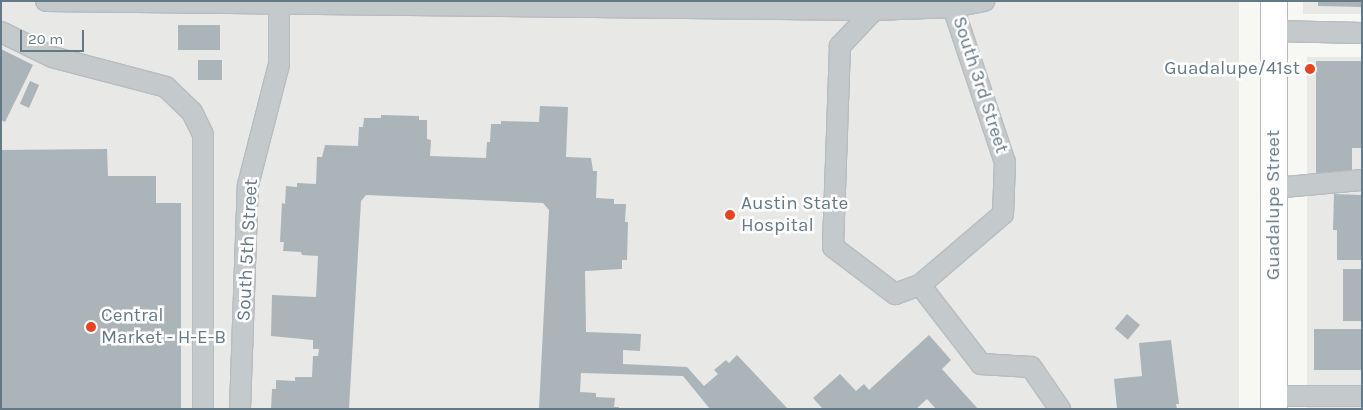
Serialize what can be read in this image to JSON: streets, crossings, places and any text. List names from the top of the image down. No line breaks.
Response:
{"streets":{"main road":["Guadalupe Street"],"street":["South 3rd Street","South 5th Street"]},"places":["Guadalupe/41st","Austin State Hospital","Central Market - H-E-B"],"scale_bar":"20 m"}
